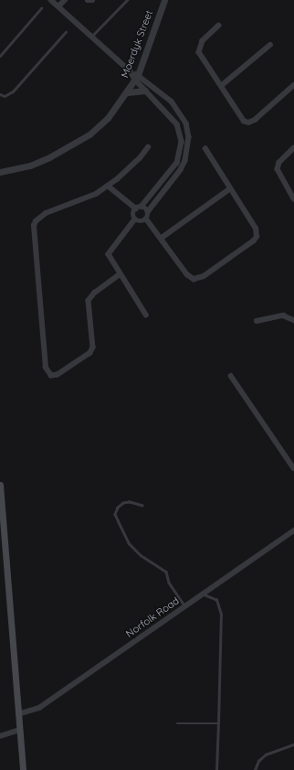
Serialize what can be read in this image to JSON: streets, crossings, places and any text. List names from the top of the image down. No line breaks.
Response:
{"streets":{"street":["Moerdyk Street","Norfolk Road"]}}
